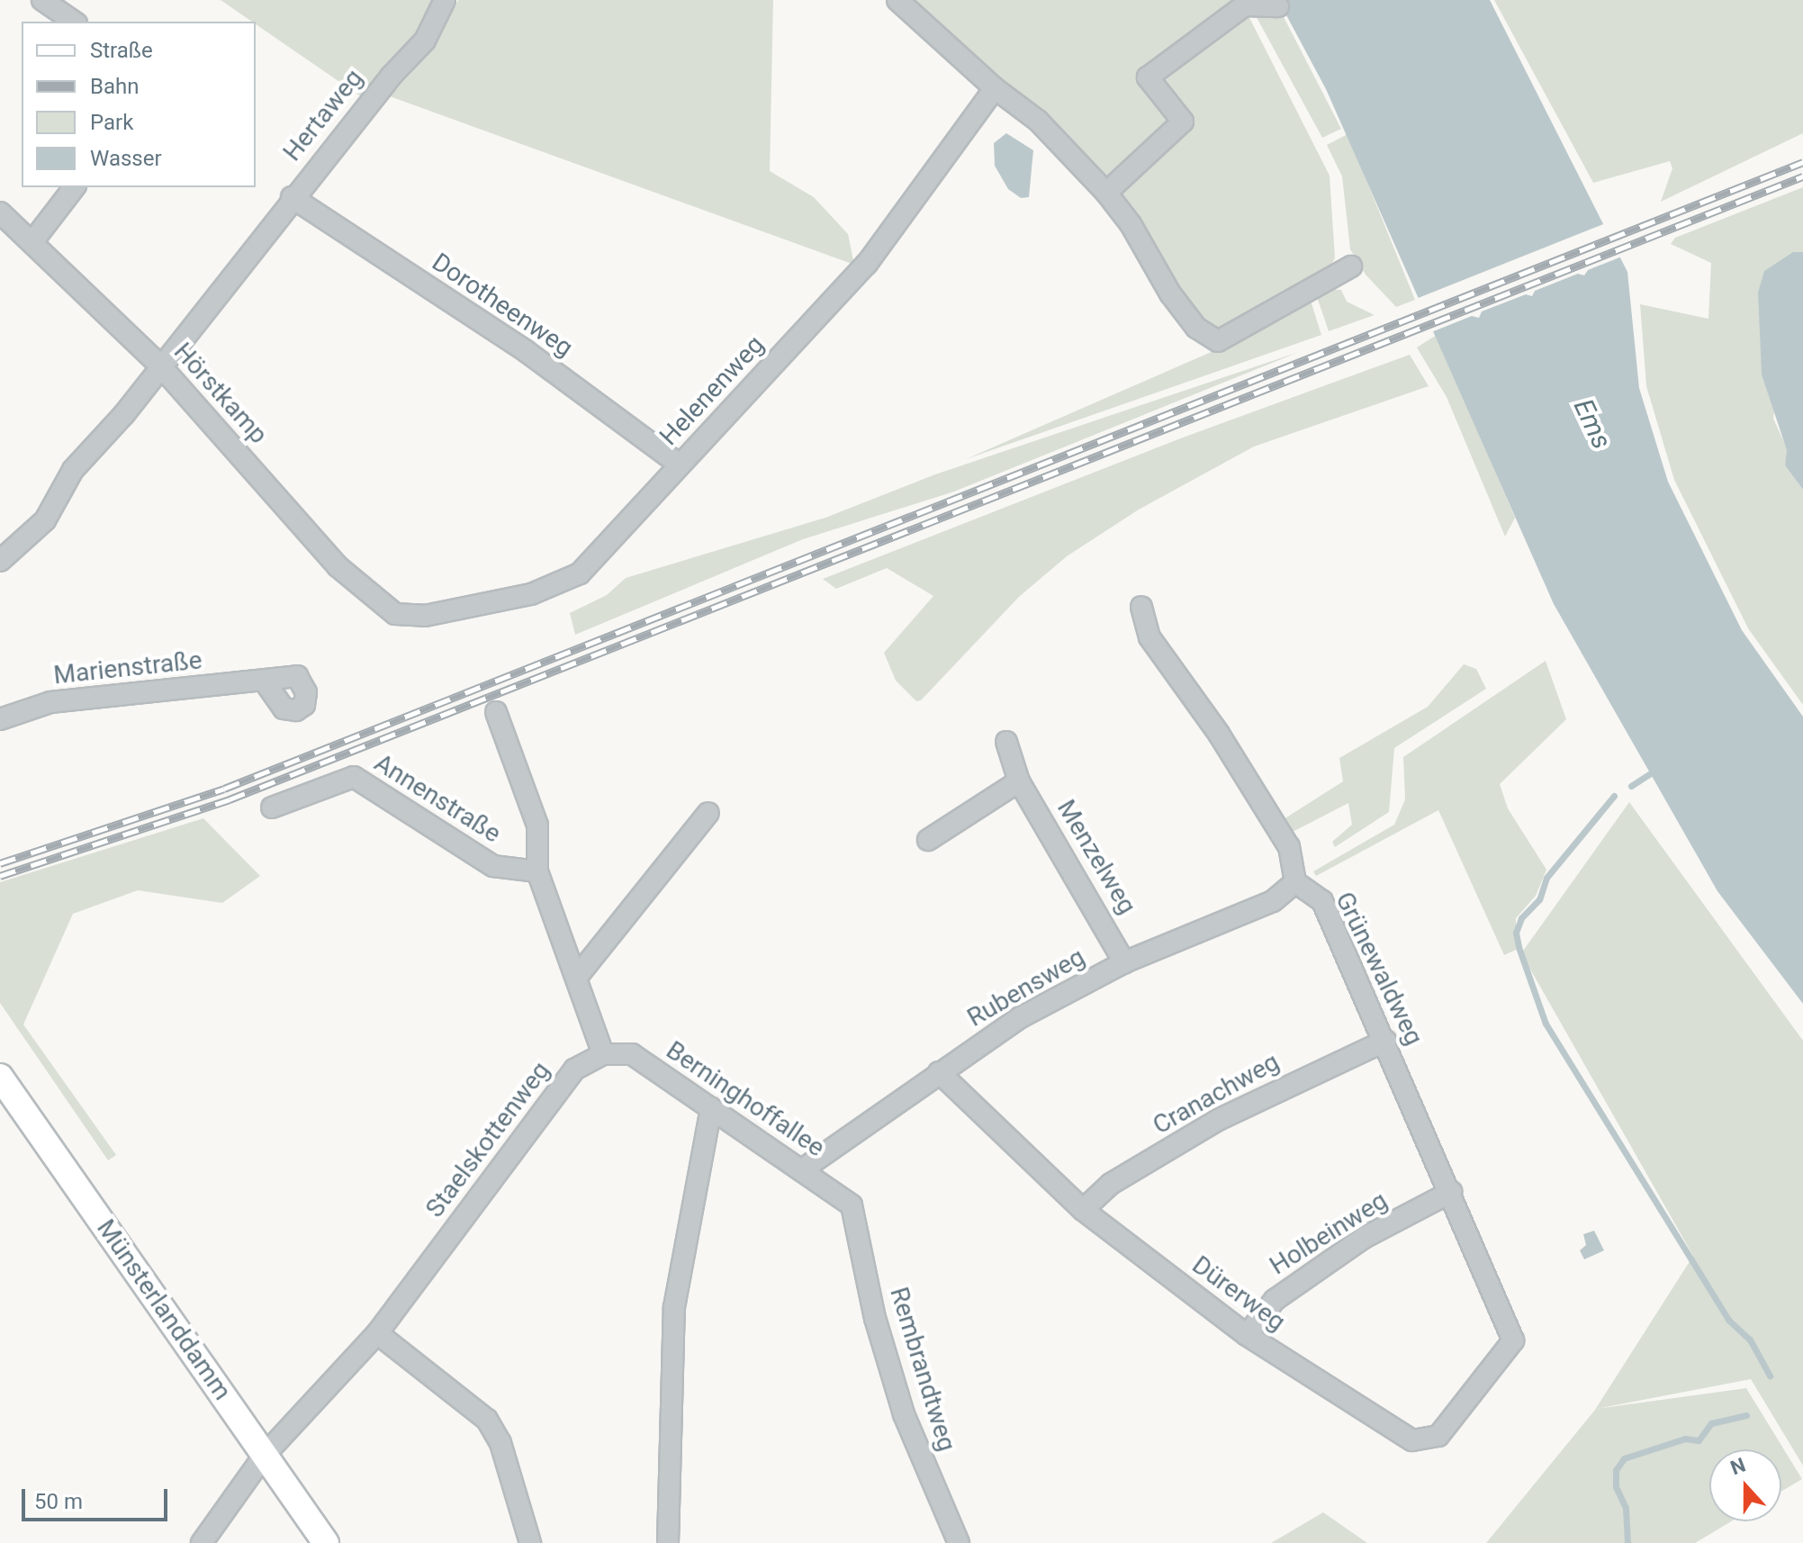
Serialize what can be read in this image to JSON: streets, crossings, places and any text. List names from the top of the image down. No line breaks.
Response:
{"streets":{"main road":["Münsterlanddamm"],"street":["Hertaweg","Dorotheenweg","Helenenweg","Hörstkamp","Marienstraße","Annenstraße","Menzelweg","Grünewaldweg","Rubensweg","Cranachweg","Berninghoffallee","Staelskottenweg","Holbeinweg","Dürerweg","Rembrandtweg"]},"crossings":[["Hertaweg","Dorotheenweg"],["Hertaweg","Hörstkamp"],["Dorotheenweg","Helenenweg"],["Helenenweg","Hörstkamp"],["Menzelweg","Rubensweg"],["Grünewaldweg","Rubensweg"],["Grünewaldweg","Cranachweg"],["Grünewaldweg","Holbeinweg"],["Grünewaldweg","Dürerweg"],["Rubensweg","Berninghoffallee"],["Rubensweg","Dürerweg"],["Cranachweg","Dürerweg"],["Berninghoffallee","Staelskottenweg"],["Berninghoffallee","Rembrandtweg"],["Staelskottenweg","Münsterlanddamm"],["Holbeinweg","Dürerweg"]],"water":["Ems"],"legend":["Straße","Bahn","Park","Wasser"],"scale_bar":"50 m","north":"top"}
